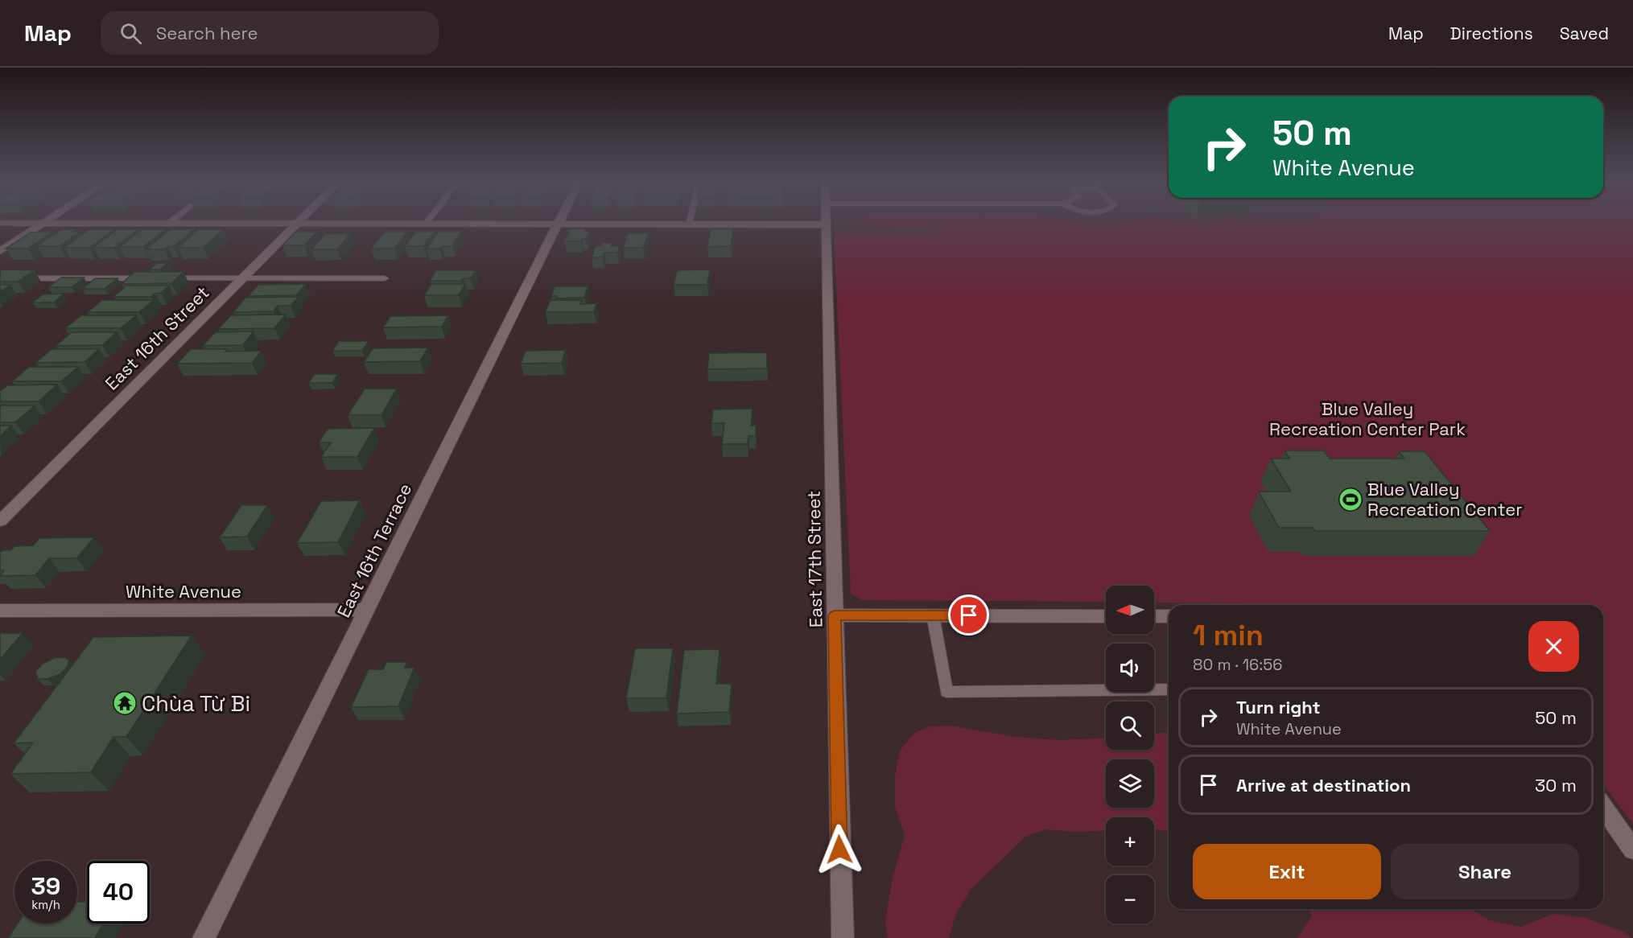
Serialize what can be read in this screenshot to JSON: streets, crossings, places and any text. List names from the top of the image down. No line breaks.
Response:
{"streets":{"street":["East 16th Street","East 16th Terrace","East 17th Street","White Avenue"]},"crossings":[["East 16th Terrace","White Avenue"]],"parks":["Blue Valley Recreation Center Park"],"places":{"sports":["Blue Valley Recreation Center"],"temple":["Chùa Từ Bi"]},"north":"left","page":{"header":"Map","search":"Search here","nav":["Map","Directions","Saved"],"turn":["50 m","White Avenue"],"map_buttons":["+","−"],"heading":["1 min","80 m · 16:56"],"list":[{"name":"Turn right","note":"White Avenue","value":"50 m"},{"name":"Arrive at destination","value":"30 m"}],"buttons":["Exit","Share"],"speed":"39 km/h","limit":"40"}}
